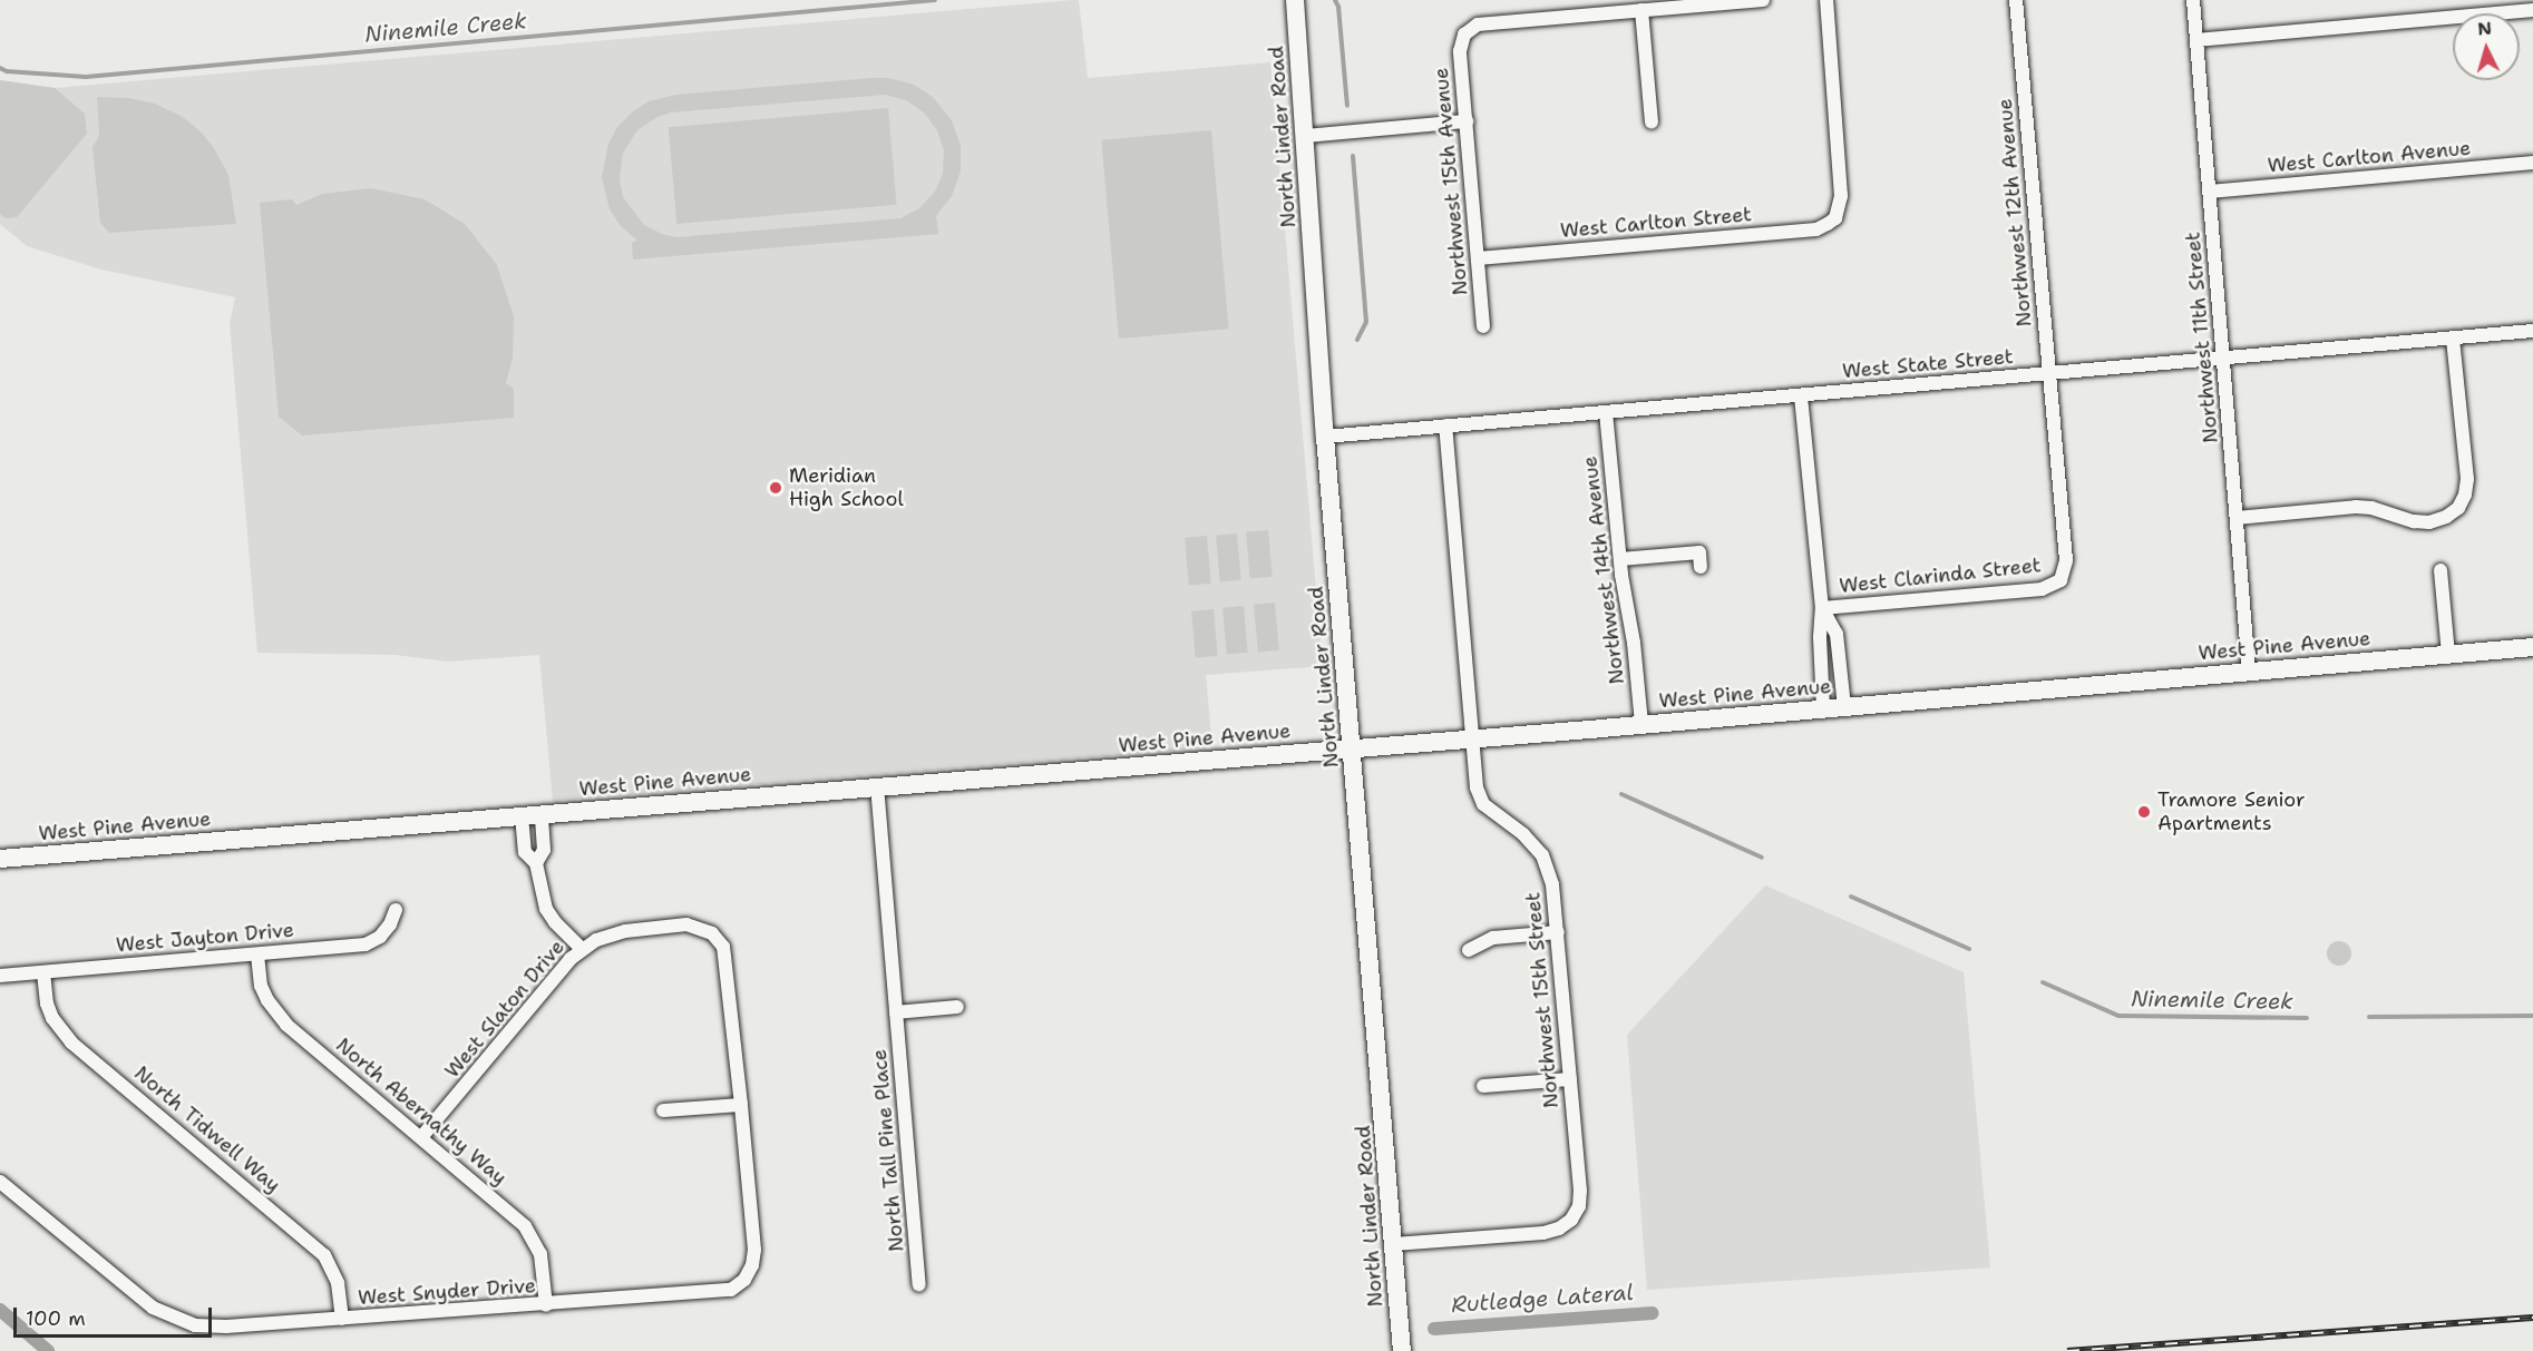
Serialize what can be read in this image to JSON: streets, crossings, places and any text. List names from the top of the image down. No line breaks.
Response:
{"streets":{"street":["North Linder Road","West Carlton Avenue","Northwest 15th Avenue","Northwest 12th Avenue","West Carlton Street","Northwest 11th Street","West State Street","Northwest 14th Avenue","West Clarinda Street","West Pine Avenue","West Jayton Drive","Northwest 15th Street","West Slaton Drive","North Abernathy Way","North Tidwell Way","North Tall Pine Place","West Snyder Drive"]},"crossings":[["North Linder Road","West State Street"],["North Linder Road","West Pine Avenue"],["North Linder Road","Northwest 15th Street"],["West Carlton Avenue","Northwest 11th Street"],["Northwest 15th Avenue","West Carlton Street"],["Northwest 12th Avenue","West State Street"],["Northwest 12th Avenue","West Clarinda Street"],["Northwest 11th Street","West State Street"],["Northwest 11th Street","West Pine Avenue"],["West State Street","Northwest 14th Avenue"],["Northwest 14th Avenue","West Pine Avenue"],["West Pine Avenue","North Tall Pine Place"],["West Jayton Drive","North Abernathy Way"],["West Jayton Drive","North Tidwell Way"],["West Slaton Drive","North Abernathy Way"],["West Slaton Drive","West Snyder Drive"],["North Abernathy Way","West Snyder Drive"],["North Tidwell Way","West Snyder Drive"]],"water":["Ninemile Creek","Rutledge Lateral"],"places":["Meridian High School","Tramore Senior Apartments"],"scale_bar":"100 m","north":"top"}
